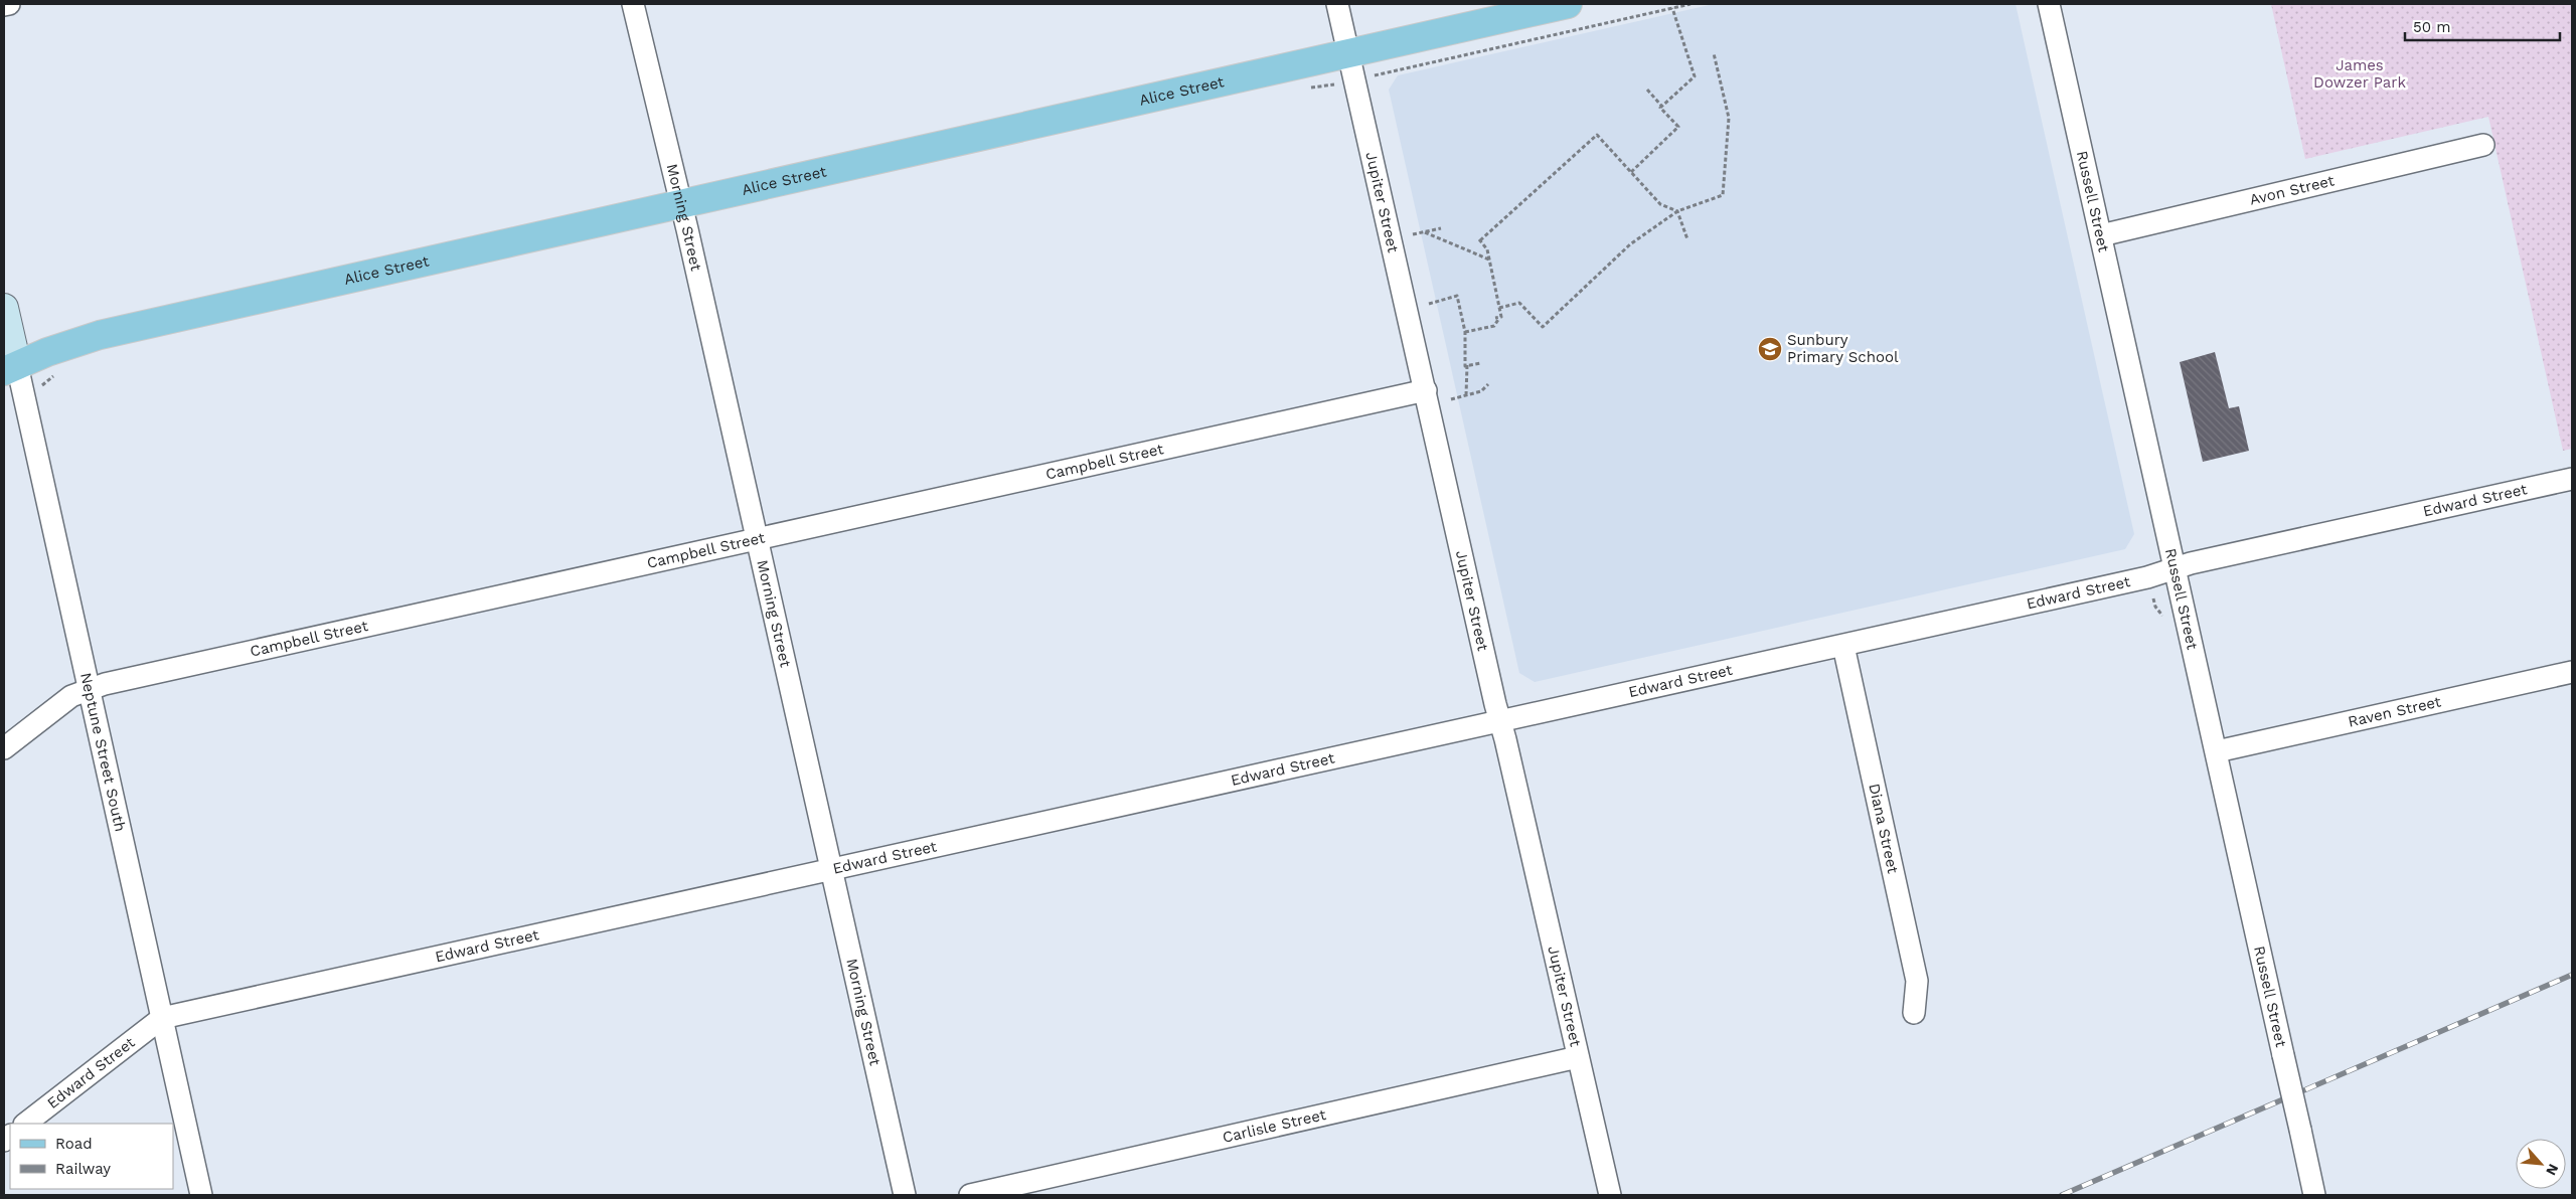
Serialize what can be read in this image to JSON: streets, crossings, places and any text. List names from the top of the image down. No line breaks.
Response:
{"streets":{"main road":["Alice Street"],"street":["Avon Street","Jupiter Street","Russell Street","Morning Street","Campbell Street","Edward Street","Raven Street","Neptune Street South","Diana Street","Carlisle Street"]},"crossings":[["Alice Street","Jupiter Street"],["Alice Street","Morning Street"],["Alice Street","Neptune Street South"],["Avon Street","Russell Street"],["Jupiter Street","Campbell Street"],["Jupiter Street","Edward Street"],["Jupiter Street","Carlisle Street"],["Russell Street","Edward Street"],["Russell Street","Raven Street"],["Morning Street","Campbell Street"],["Morning Street","Edward Street"],["Campbell Street","Neptune Street South"],["Edward Street","Neptune Street South"],["Edward Street","Diana Street"]],"parks":["James Dowzer Park"],"places":{"school or university":["Sunbury Primary School"]},"legend":["Road","Railway"],"scale_bar":"50 m","north":"bottom right"}
